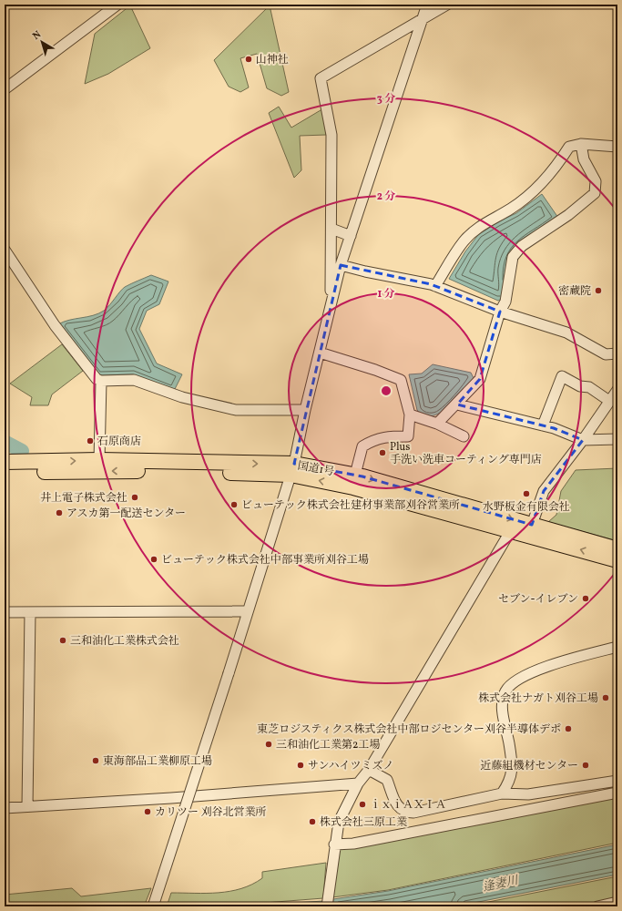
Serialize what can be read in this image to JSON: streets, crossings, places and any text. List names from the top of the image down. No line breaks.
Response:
{"streets":{"highway":["国道1号"]},"water":["逢妻川"],"places":["山神社","密蔵院","石原商店","Plus 手洗い洗車コーティング専門店","水野板金有限会社","井上電子株式会社","ビューテック株式会社建材事業部刈谷営業所","アスカ第一配送センター","ビューテック株式会社中部事業所刈谷工場","セブン-イレブン","三和油化工業株式会社","株式会社ナガト刈谷工場","東芝ロジスティクス株式会社中部ロジセンター刈谷半導体デポ","三和油化工業第2工場","東海部品工業柳原工場","サンハイツミズノ","近藤組機材センター","ｉｘｉＡＸＩＡ","カリツー 刈谷北営業所","株式会社三原工業"],"north":"top left","rings":["3 分","2 分","1 分"]}
